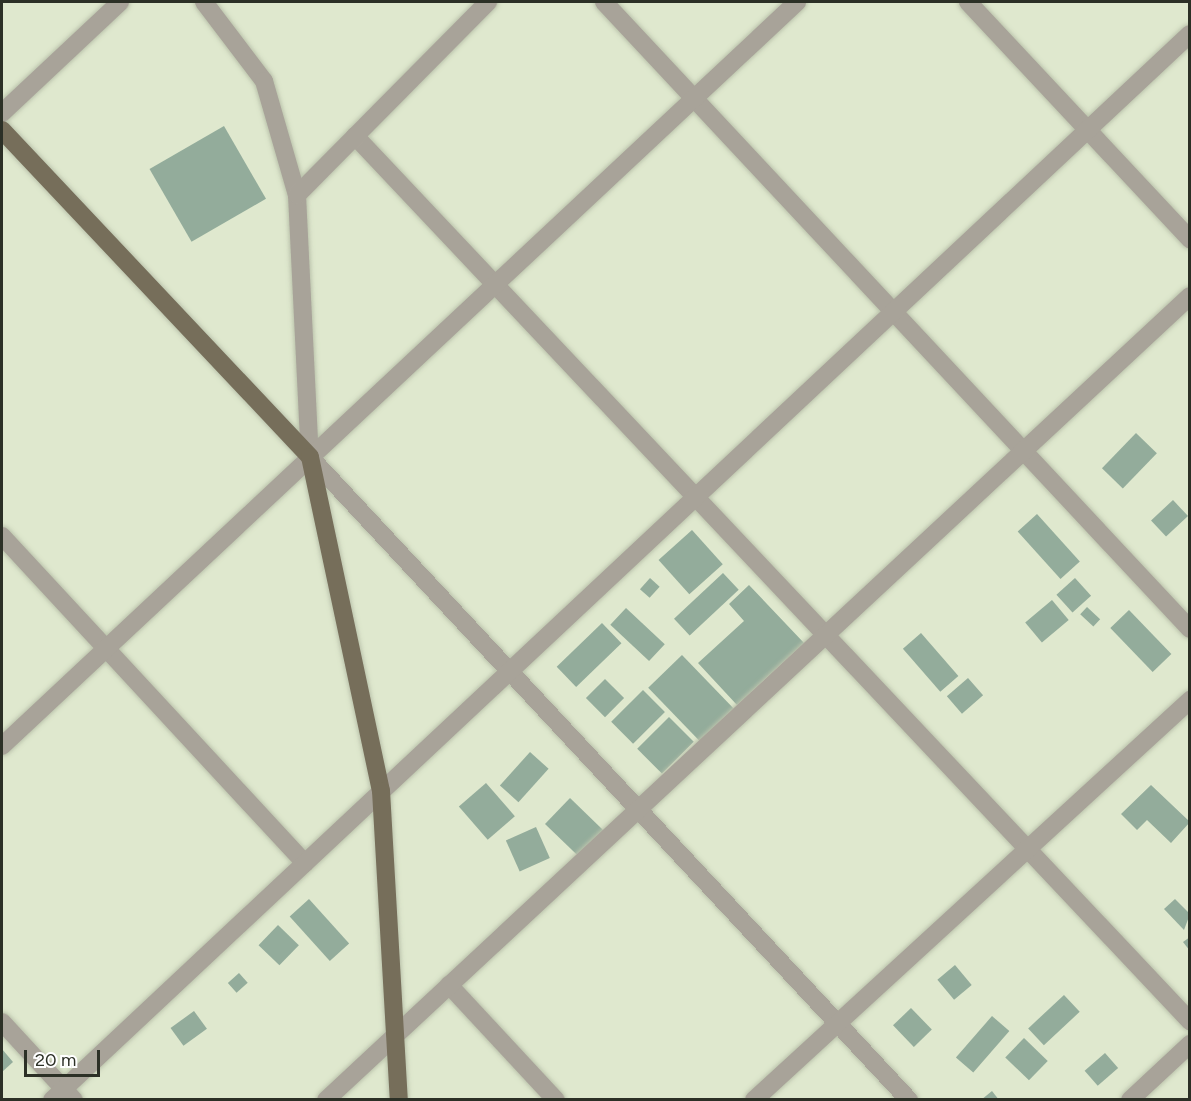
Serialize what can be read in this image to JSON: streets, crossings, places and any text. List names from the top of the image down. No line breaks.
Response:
{"scale_bar":"20 m"}
